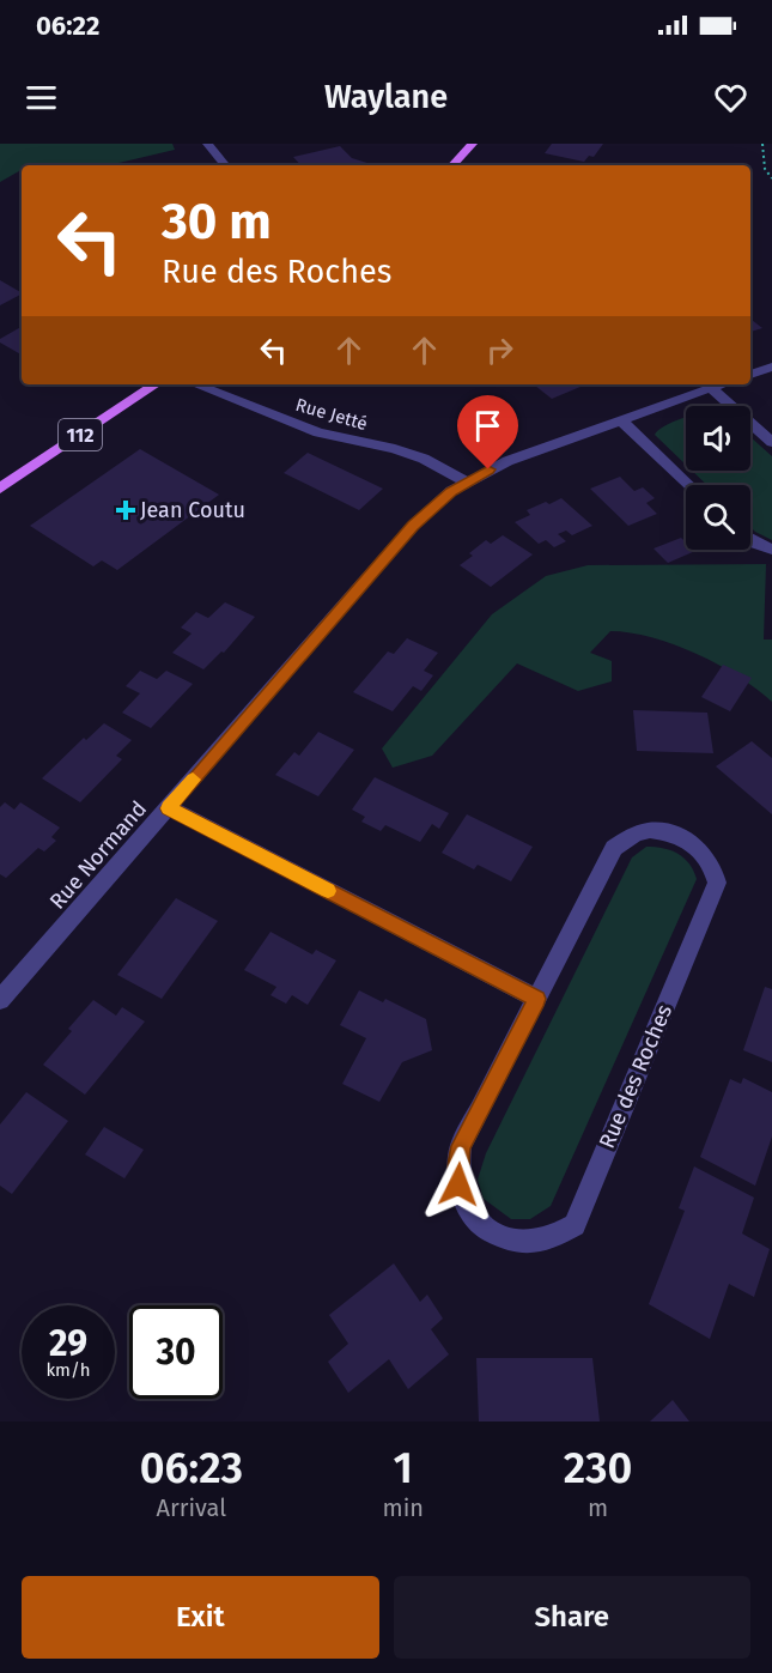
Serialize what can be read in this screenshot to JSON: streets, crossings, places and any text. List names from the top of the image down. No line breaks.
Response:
{"streets":{"main road":["112"],"street":["Rue Jetté","Rue Normand","Rue des Roches"]},"crossings":[["Rue Jetté","Rue Normand"]],"places":{"health":["Jean Coutu"]},"page":{"status":"06:22","header":"Waylane","turn":["30 m","Rue des Roches"],"speed":"29 km/h","limit":"30","eta":["06:23","Arrival","1","min","230","m"],"buttons":["Exit","Share"]}}
